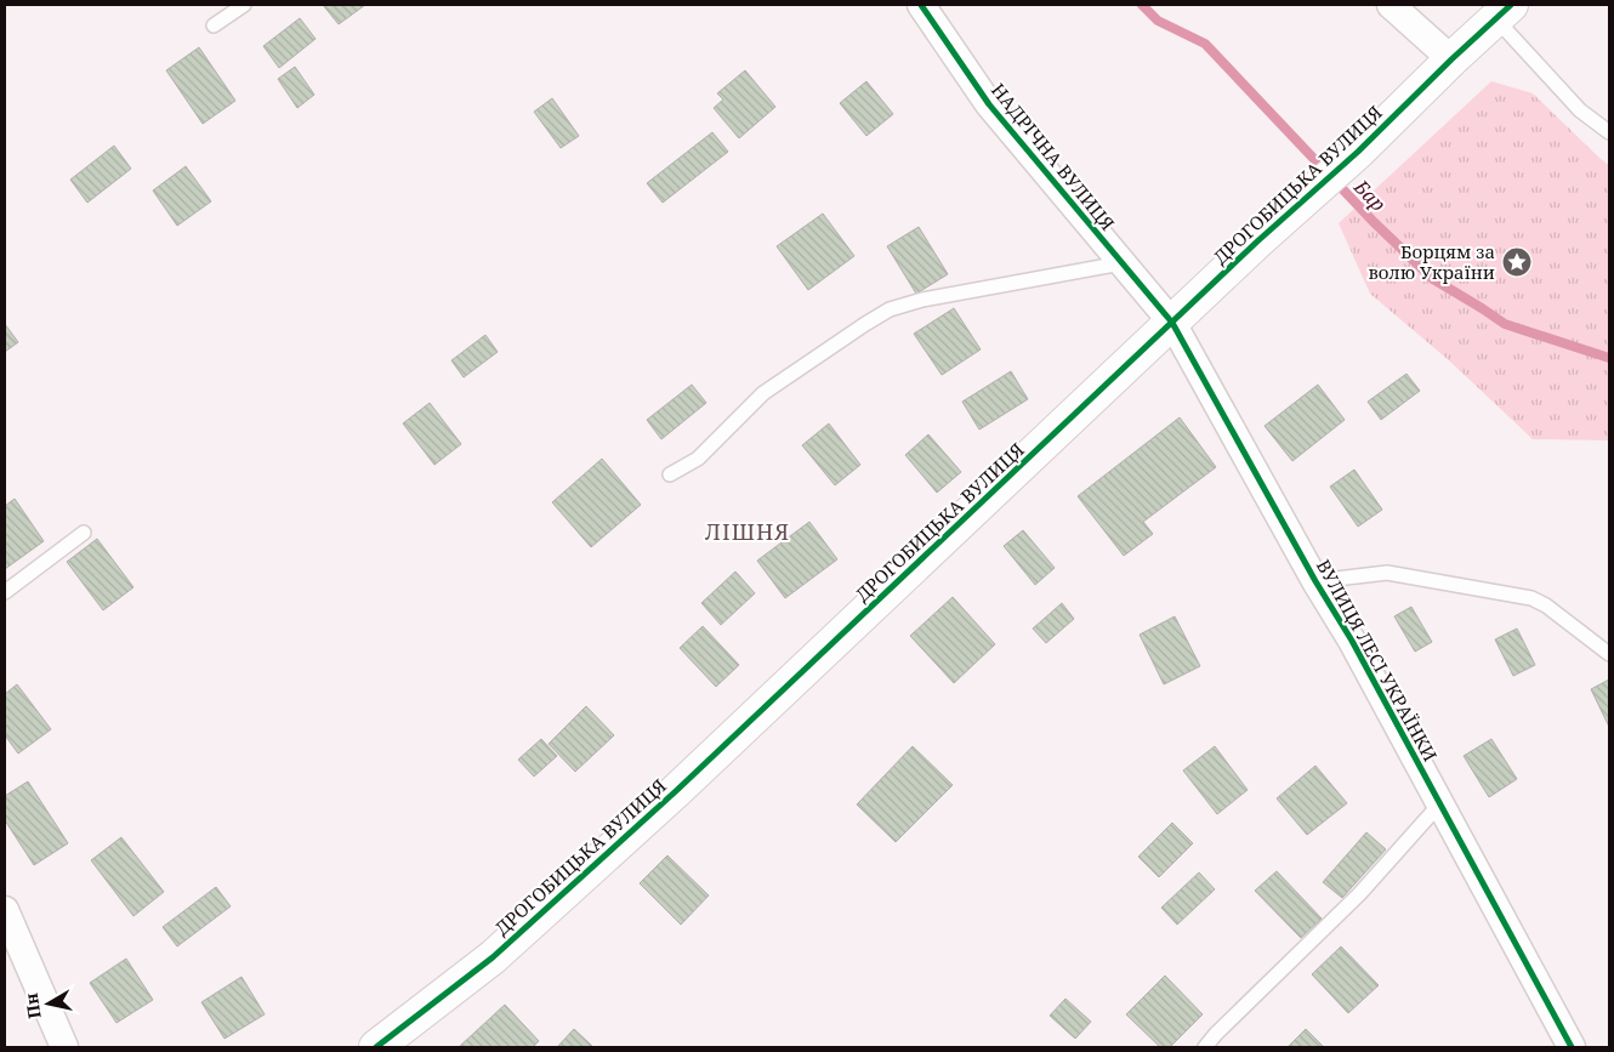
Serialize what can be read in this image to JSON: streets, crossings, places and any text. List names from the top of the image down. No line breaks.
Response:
{"streets":{"main road":["ДРОГОБИЦЬКА ВУЛИЦЯ"],"street":["НАДРІЧНА ВУЛИЦЯ","ВУЛИЦЯ ЛЕСІ УКРАЇНКИ"]},"crossings":[["НАДРІЧНА ВУЛИЦЯ","ДРОГОБИЦЬКА ВУЛИЦЯ"],["НАДРІЧНА ВУЛИЦЯ","ВУЛИЦЯ ЛЕСІ УКРАЇНКИ"],["ДРОГОБИЦЬКА ВУЛИЦЯ","ВУЛИЦЯ ЛЕСІ УКРАЇНКИ"]],"districts":["ЛІШНЯ"],"water":["Бар"],"places":{"place":["Борцям за волю України"]},"north":"left"}
